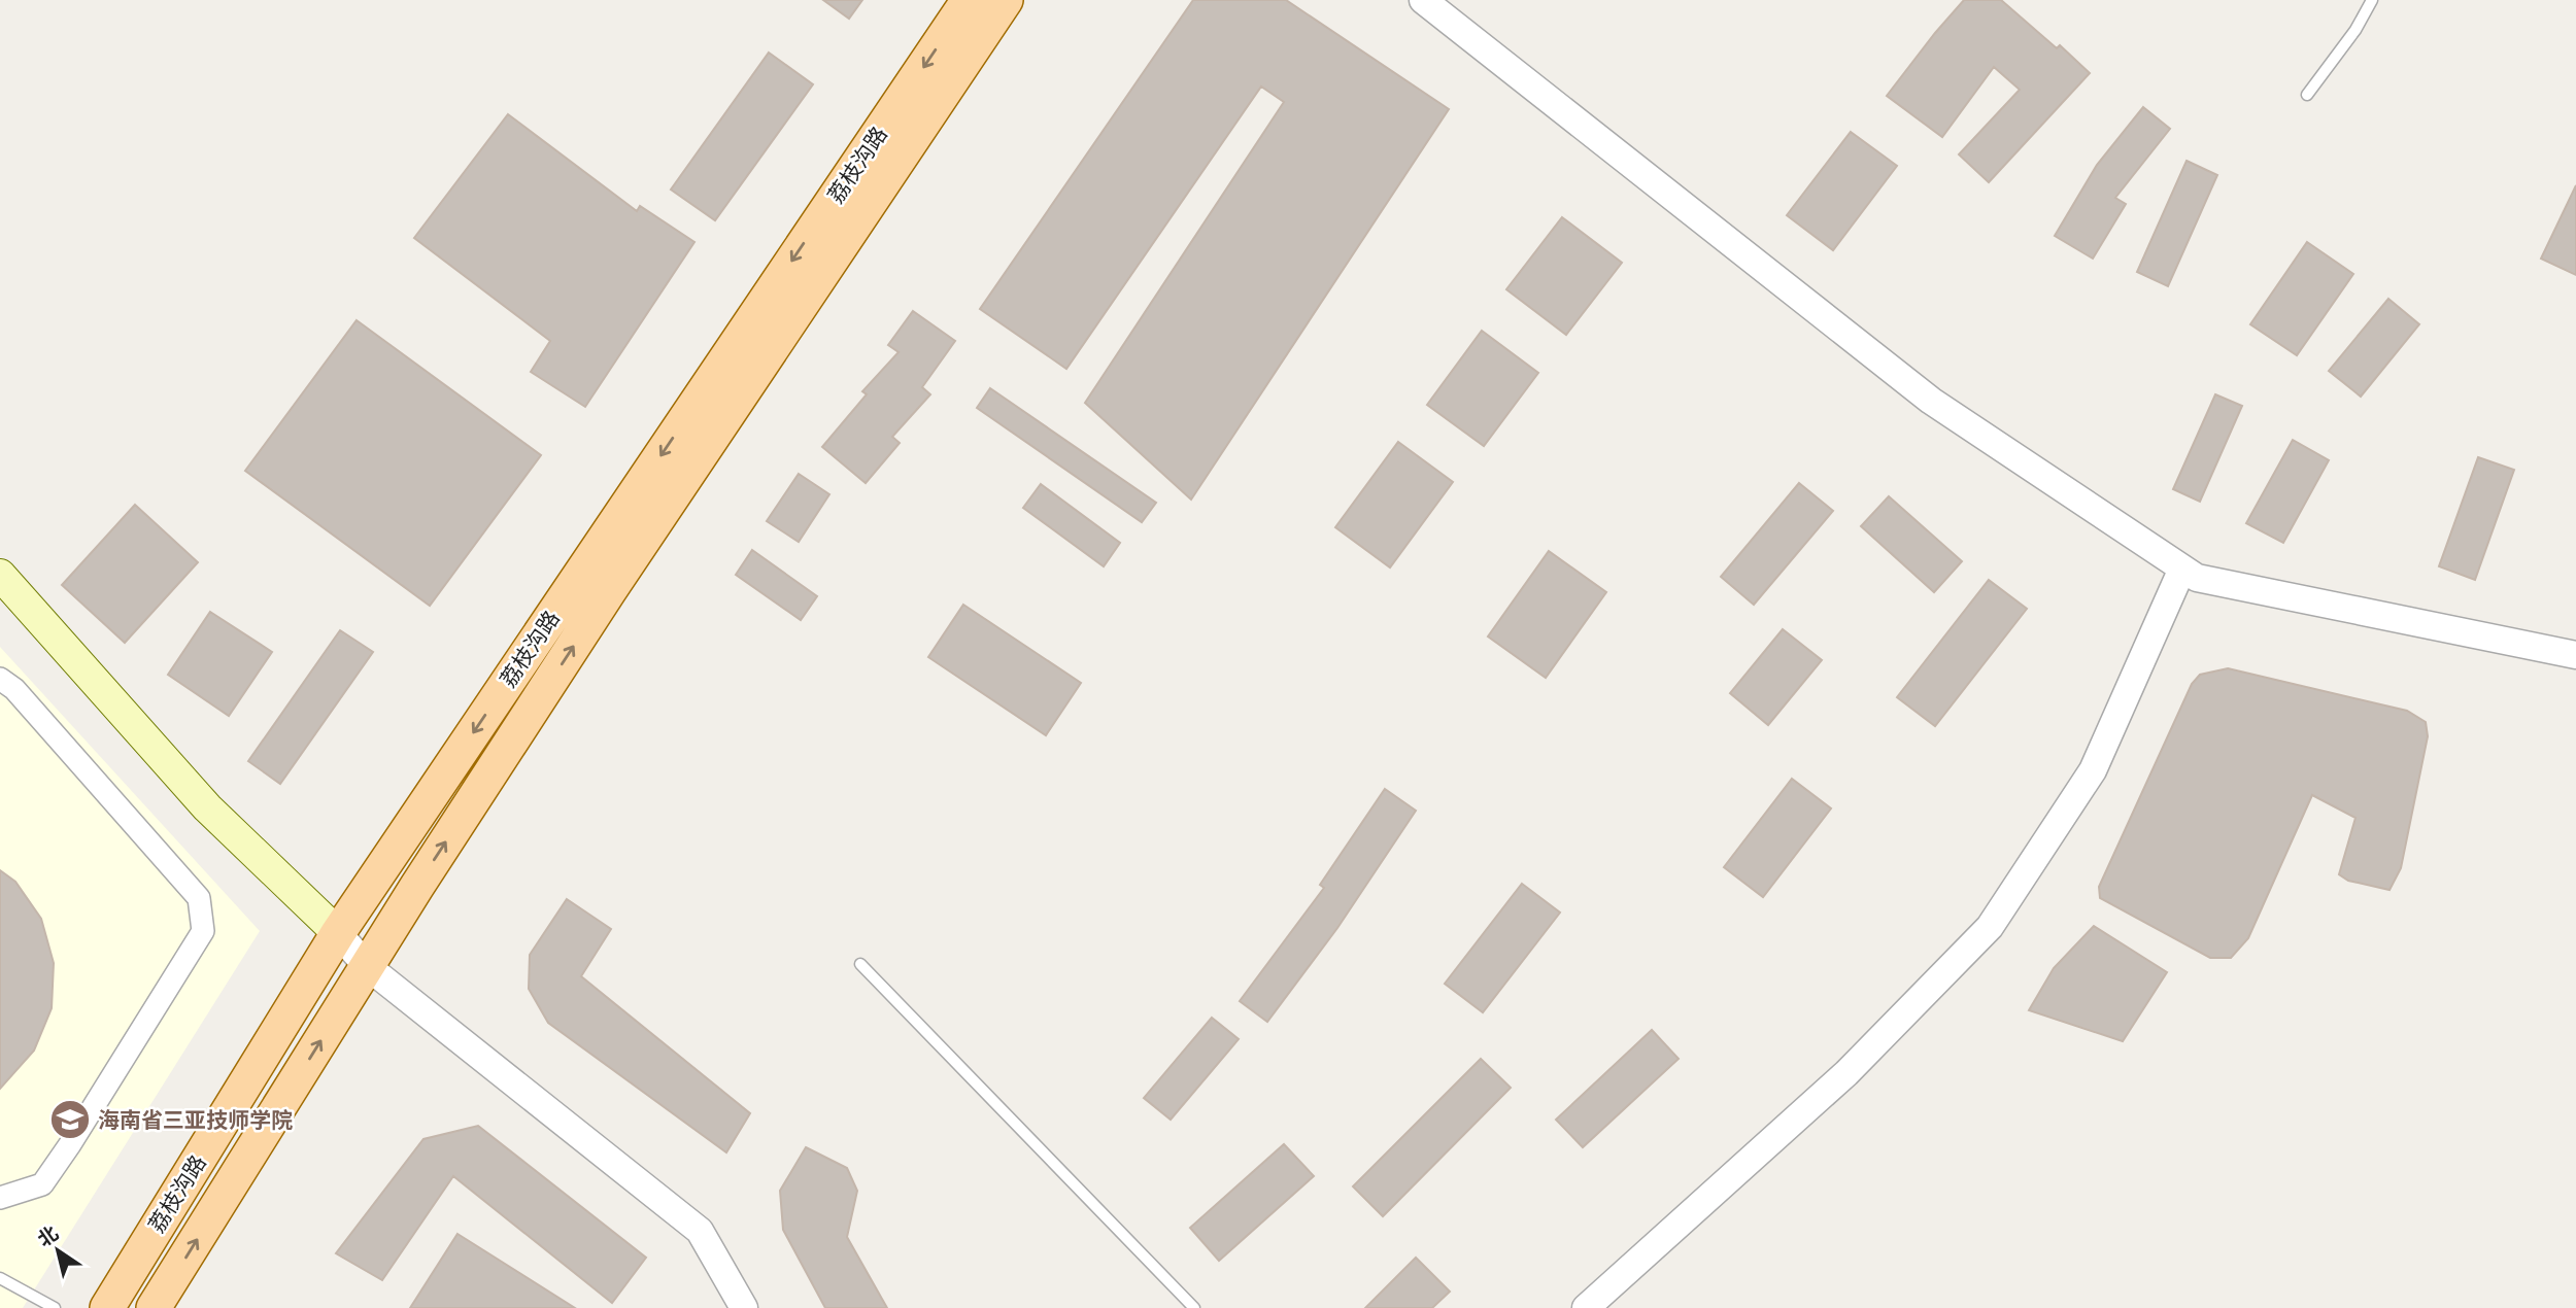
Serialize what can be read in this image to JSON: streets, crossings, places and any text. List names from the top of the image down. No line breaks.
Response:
{"streets":{"main road":["荔枝沟路"]},"places":{"school or university":["海南省三亚技师学院"]},"north":"top left"}
